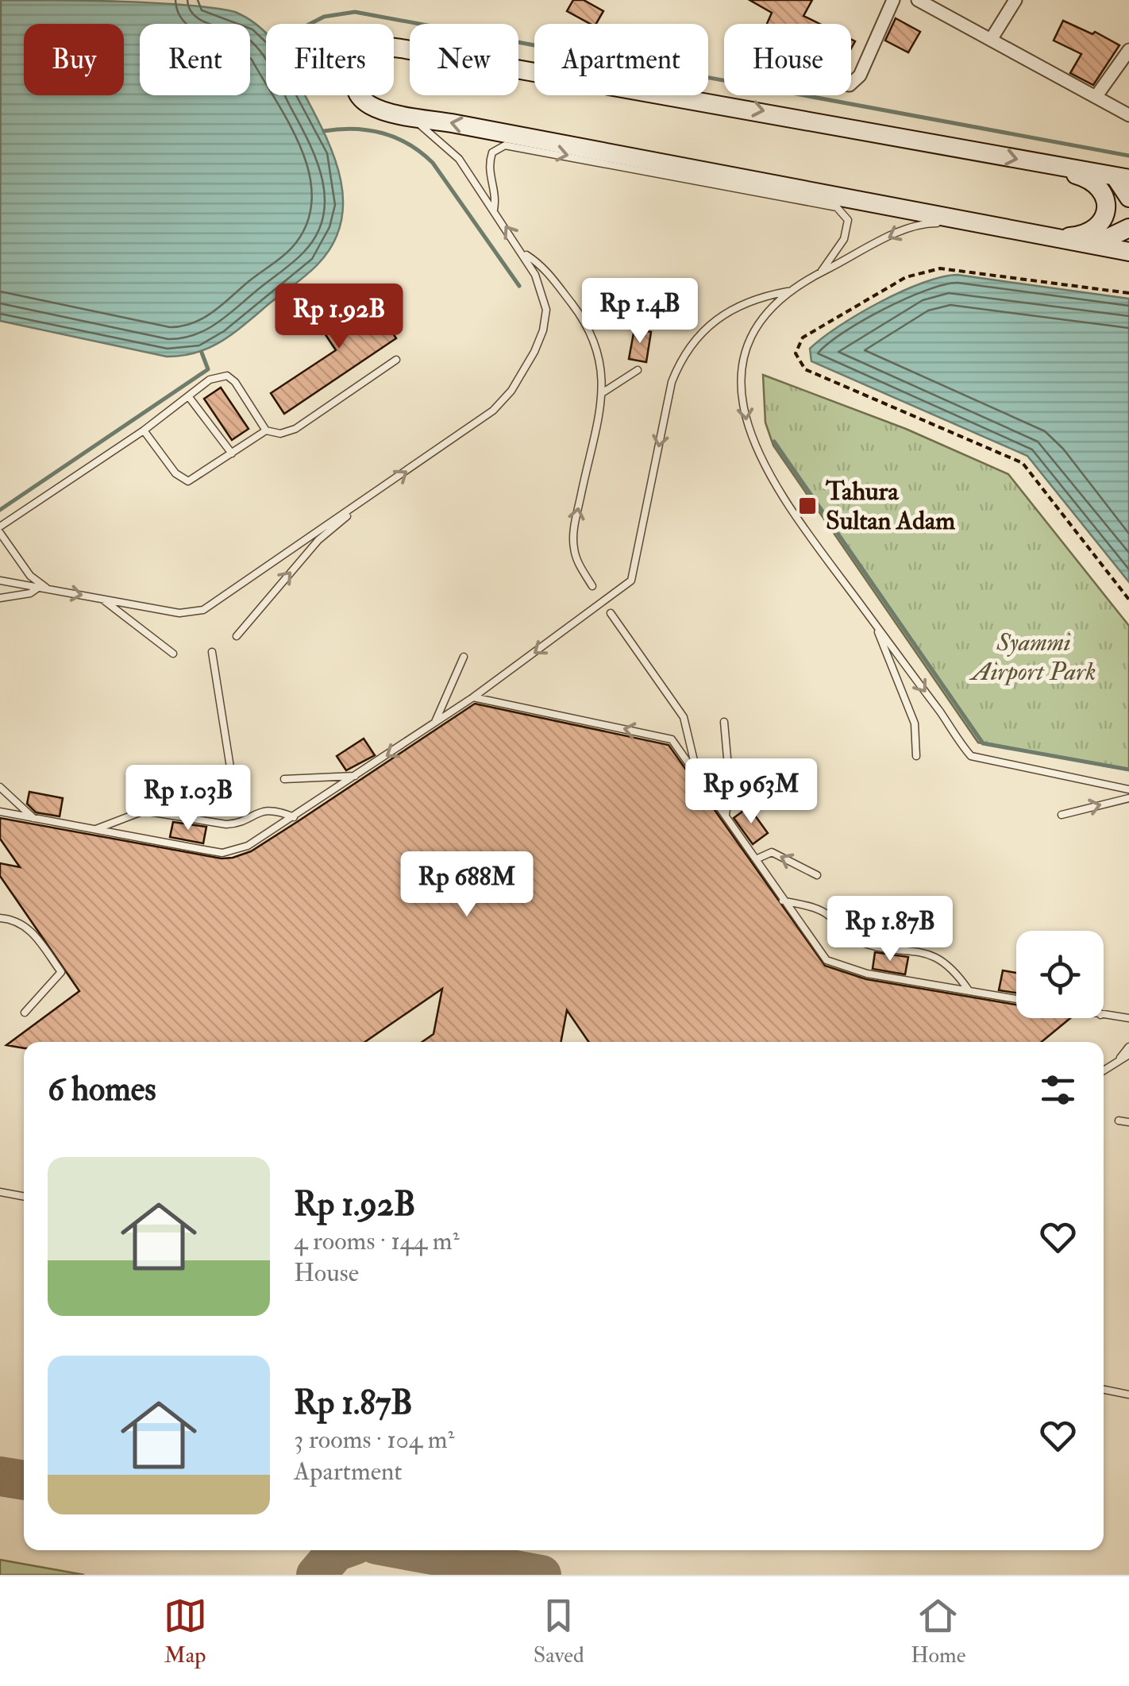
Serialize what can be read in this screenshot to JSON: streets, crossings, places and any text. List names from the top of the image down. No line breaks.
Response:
{"parks":["Syammi Airport Park"],"places":{"transit":["Tahura Sultan Adam"]},"page":{"chip":["Buy","Rent","Filters","New","Apartment","House"],"price":["Rp 1.4B","Rp 1.92B","Rp 963M","Rp 1.03B","Rp 688M","Rp 1.87B"],"heading":"6 homes","list":[{"name":"Rp 1.92B","note":"4 rooms · 144 m² · House"},{"name":"Rp 1.87B","note":"3 rooms · 104 m² · Apartment"}],"tabs":["Map","Saved","Home"]}}
